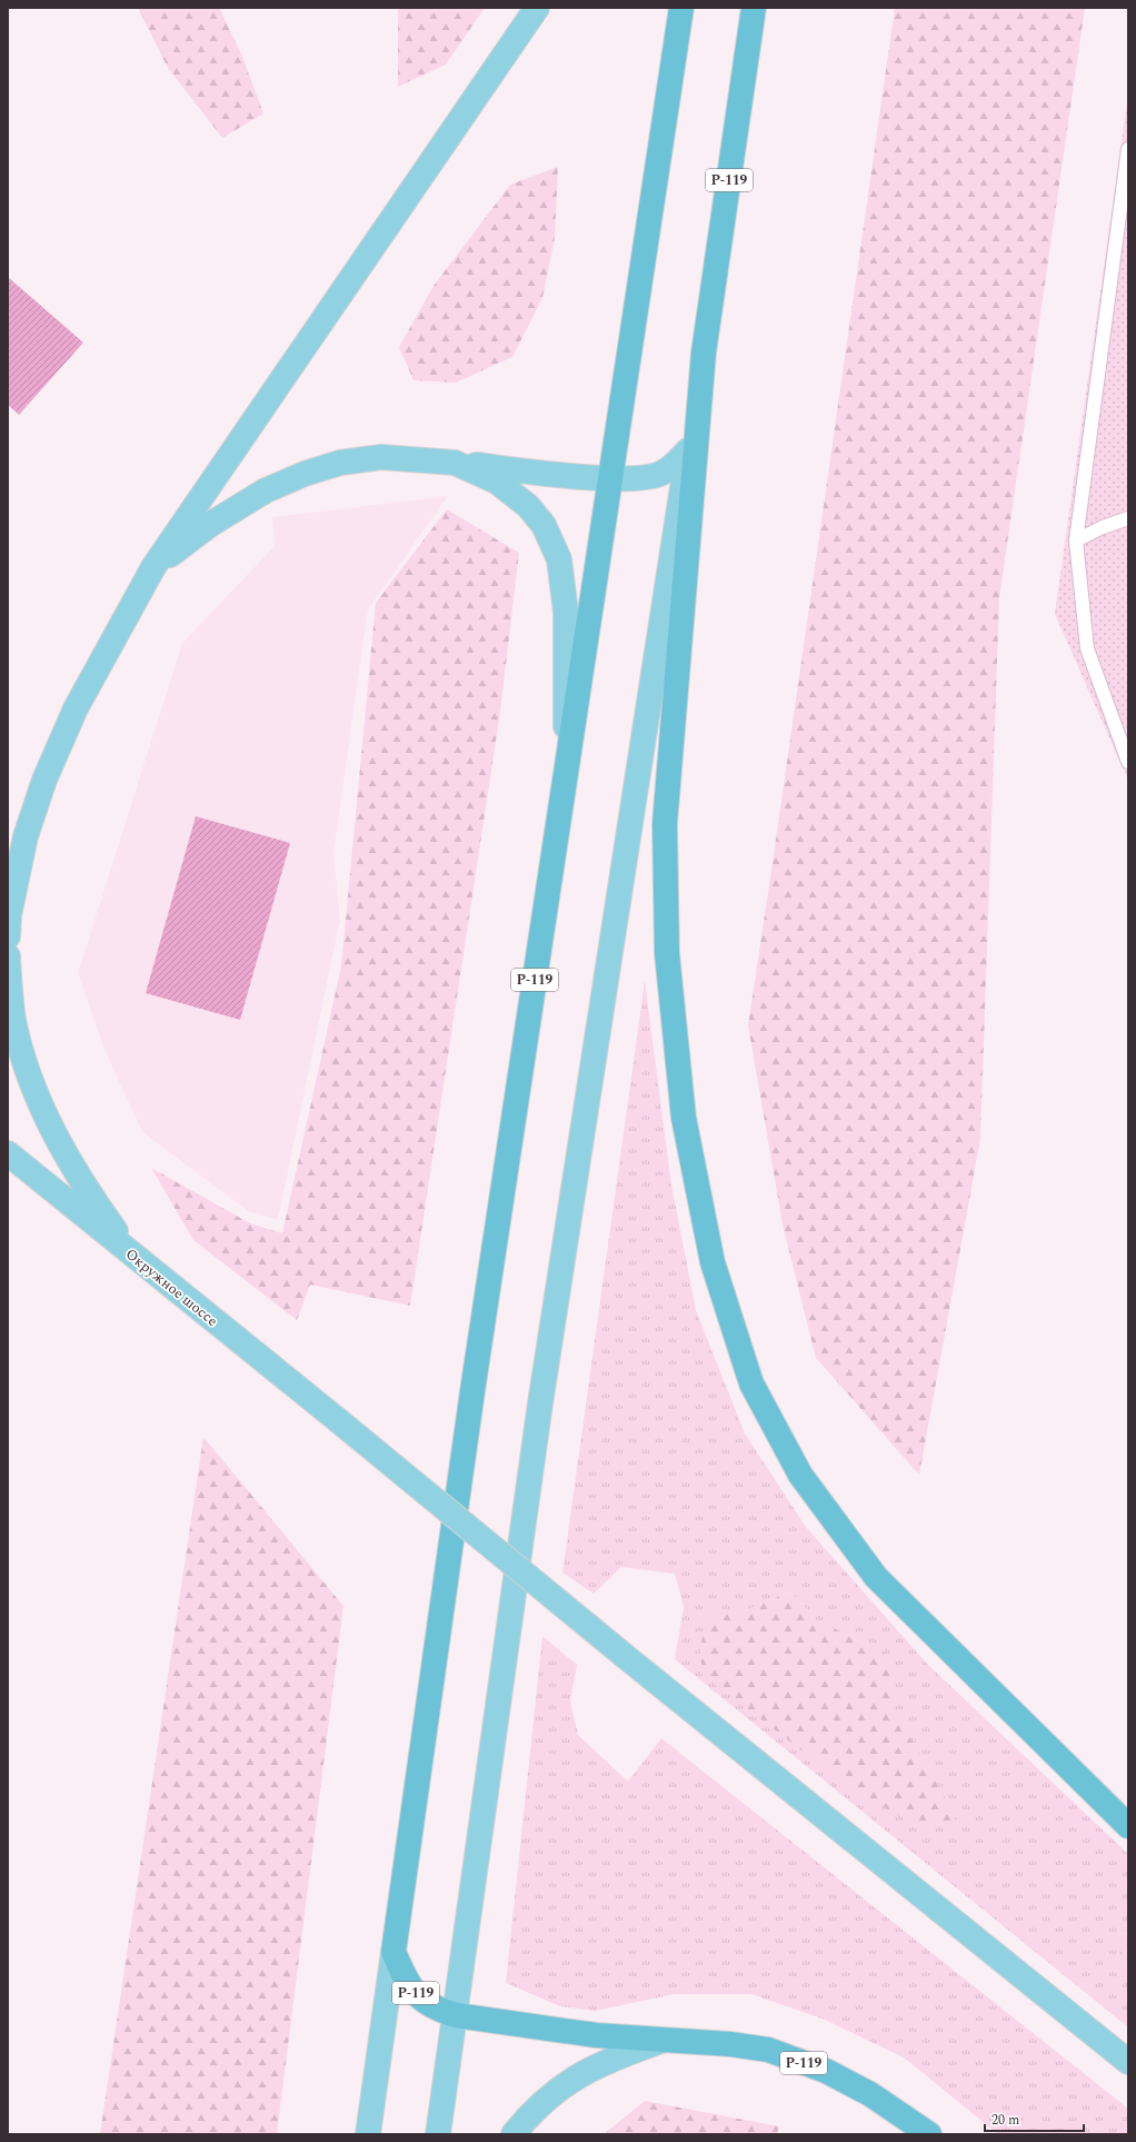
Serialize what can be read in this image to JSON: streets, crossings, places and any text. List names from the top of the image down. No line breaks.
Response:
{"streets":{"highway":["Р-119"],"main road":["Окружное шоссе"]},"scale_bar":"20 m"}
